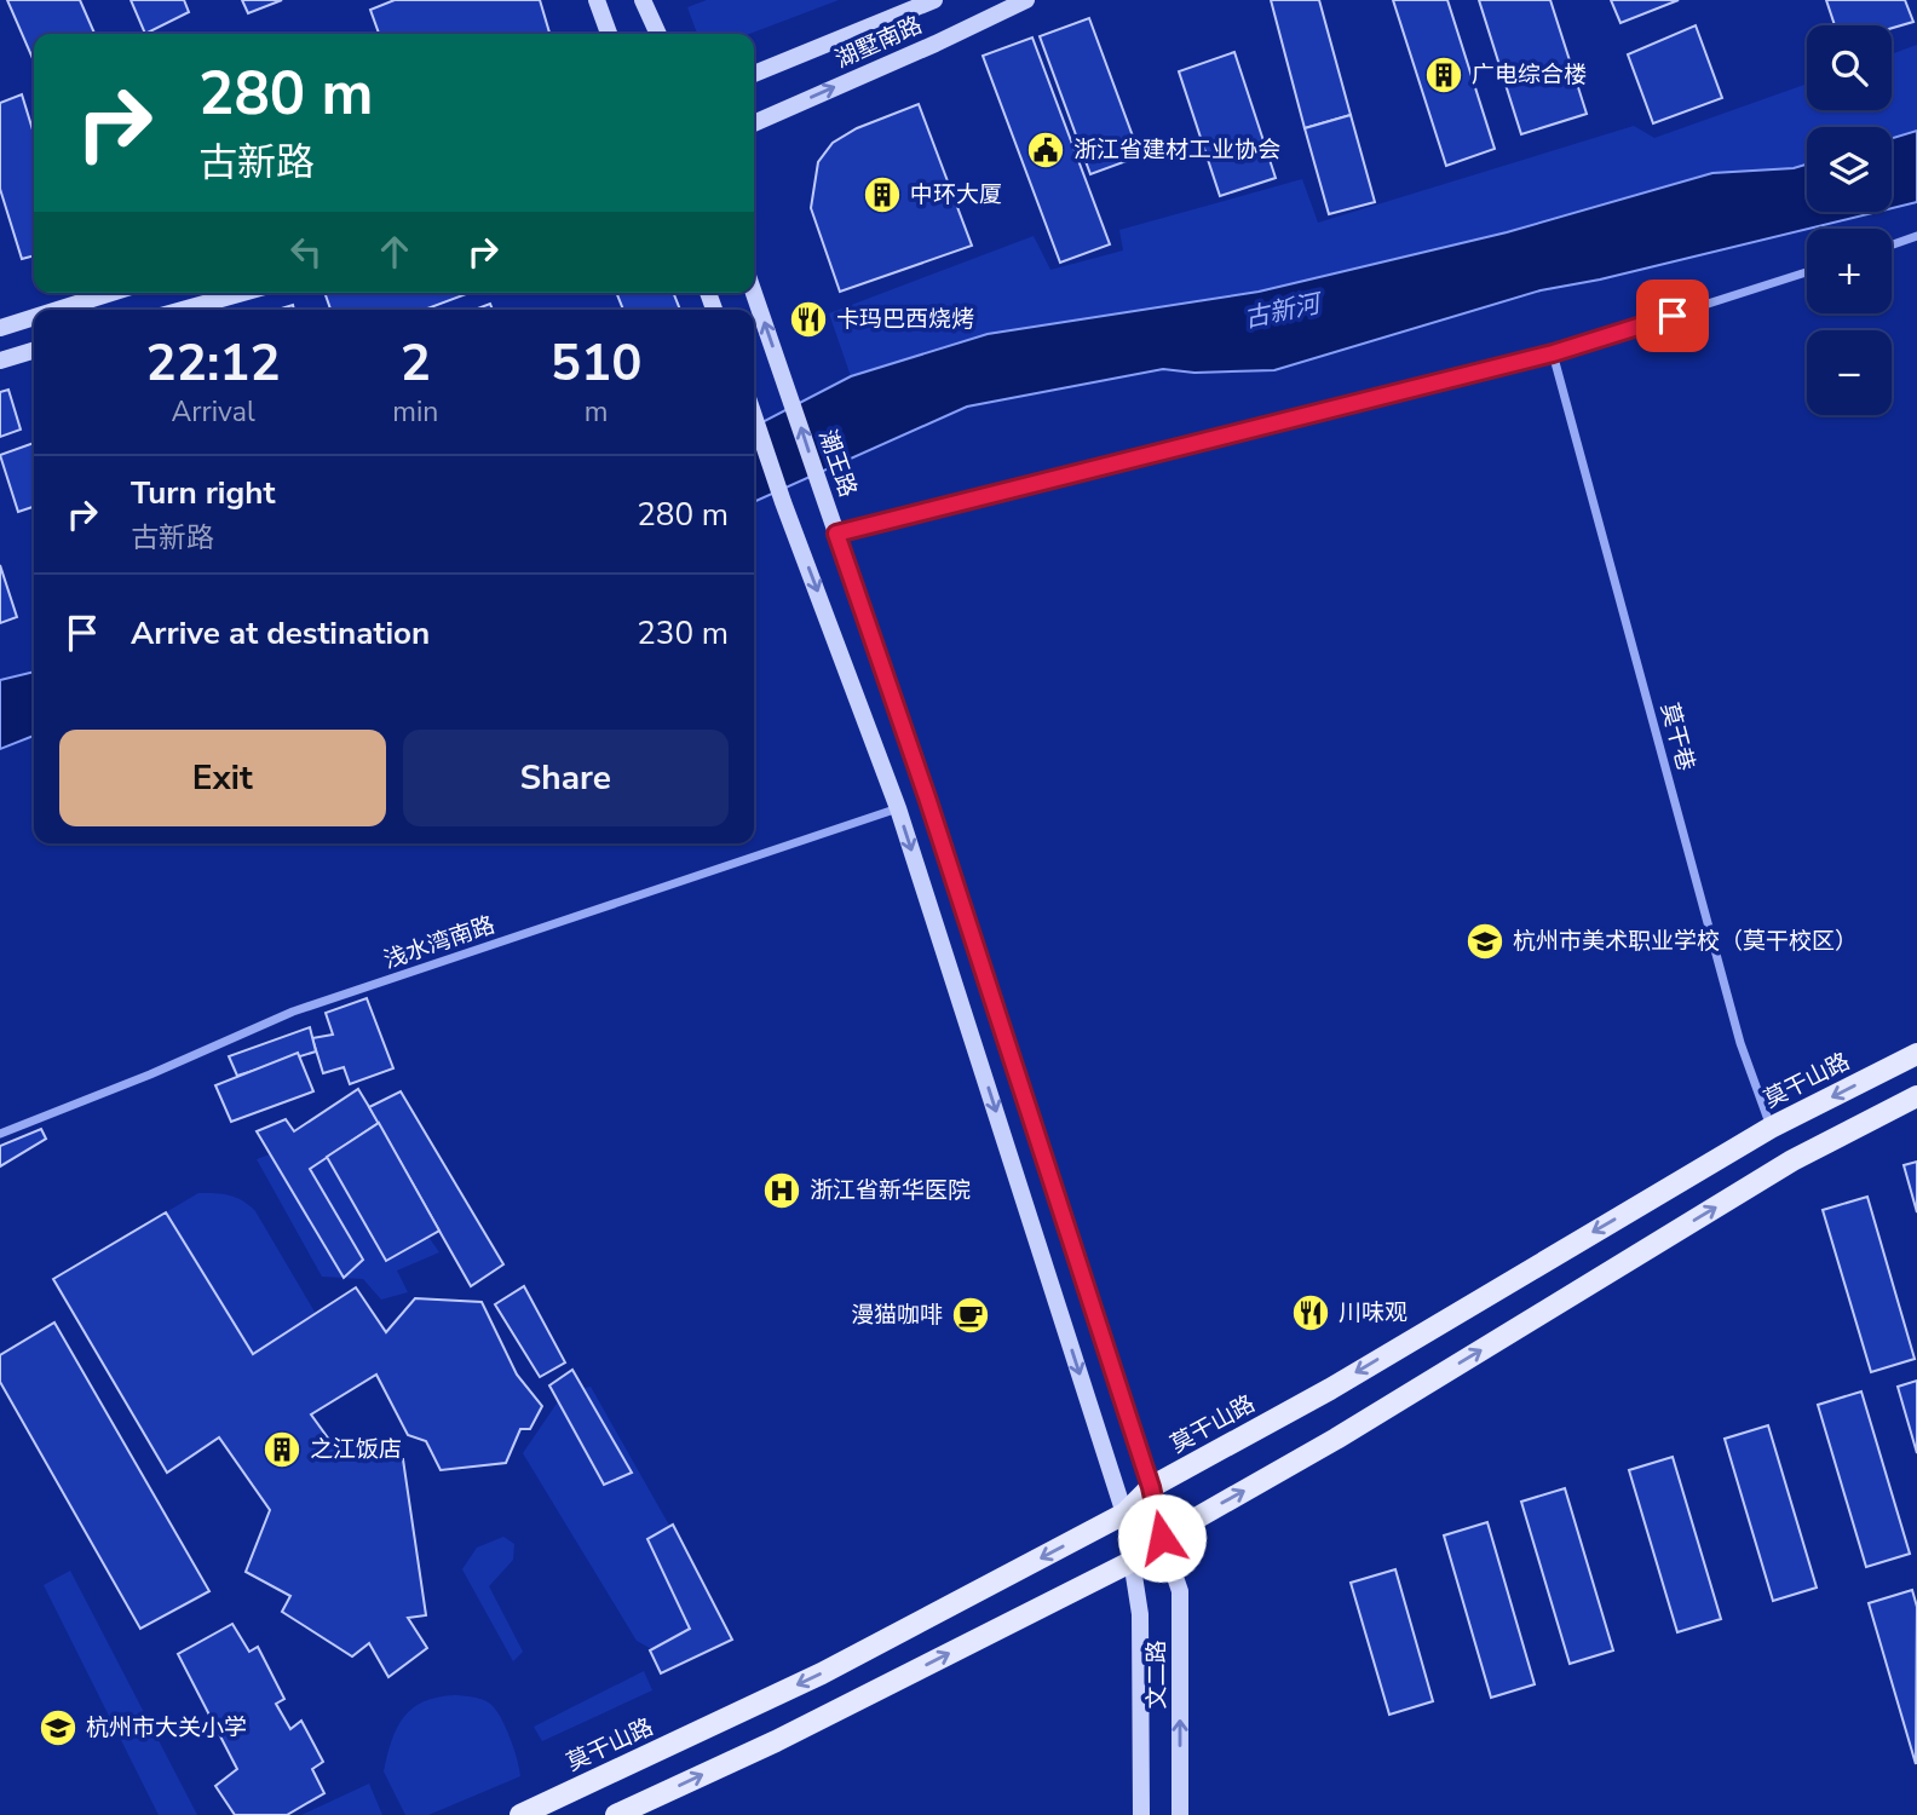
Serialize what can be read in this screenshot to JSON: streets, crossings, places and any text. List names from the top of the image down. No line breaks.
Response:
{"streets":{"main road":["湖墅南路","潮王路","莫干山路","文二路"],"street":["莫干巷","浅水湾南路"]},"crossings":[["潮王路","莫干山路"],["潮王路","文二路"],["莫干巷","莫干山路"]],"water":["古新河"],"places":{"building":["广电综合楼","中环大厦","之江饭店"],"public building":["浙江省建材工业协会"],"restaurant":["卡玛巴西烧烤","川味观"],"school or university":["杭州市美术职业学校（莫干校区）","杭州市大关小学"],"hospital":["浙江省新华医院"],"cafe":["漫猫咖啡"]},"page":{"map_buttons":["+","−"],"turn":["280 m","古新路"],"eta":["22:12","Arrival","2","min","510","m"],"list":[{"name":"Turn right","note":"古新路","value":"280 m"},{"name":"Arrive at destination","value":"230 m"}],"buttons":["Exit","Share"]}}
